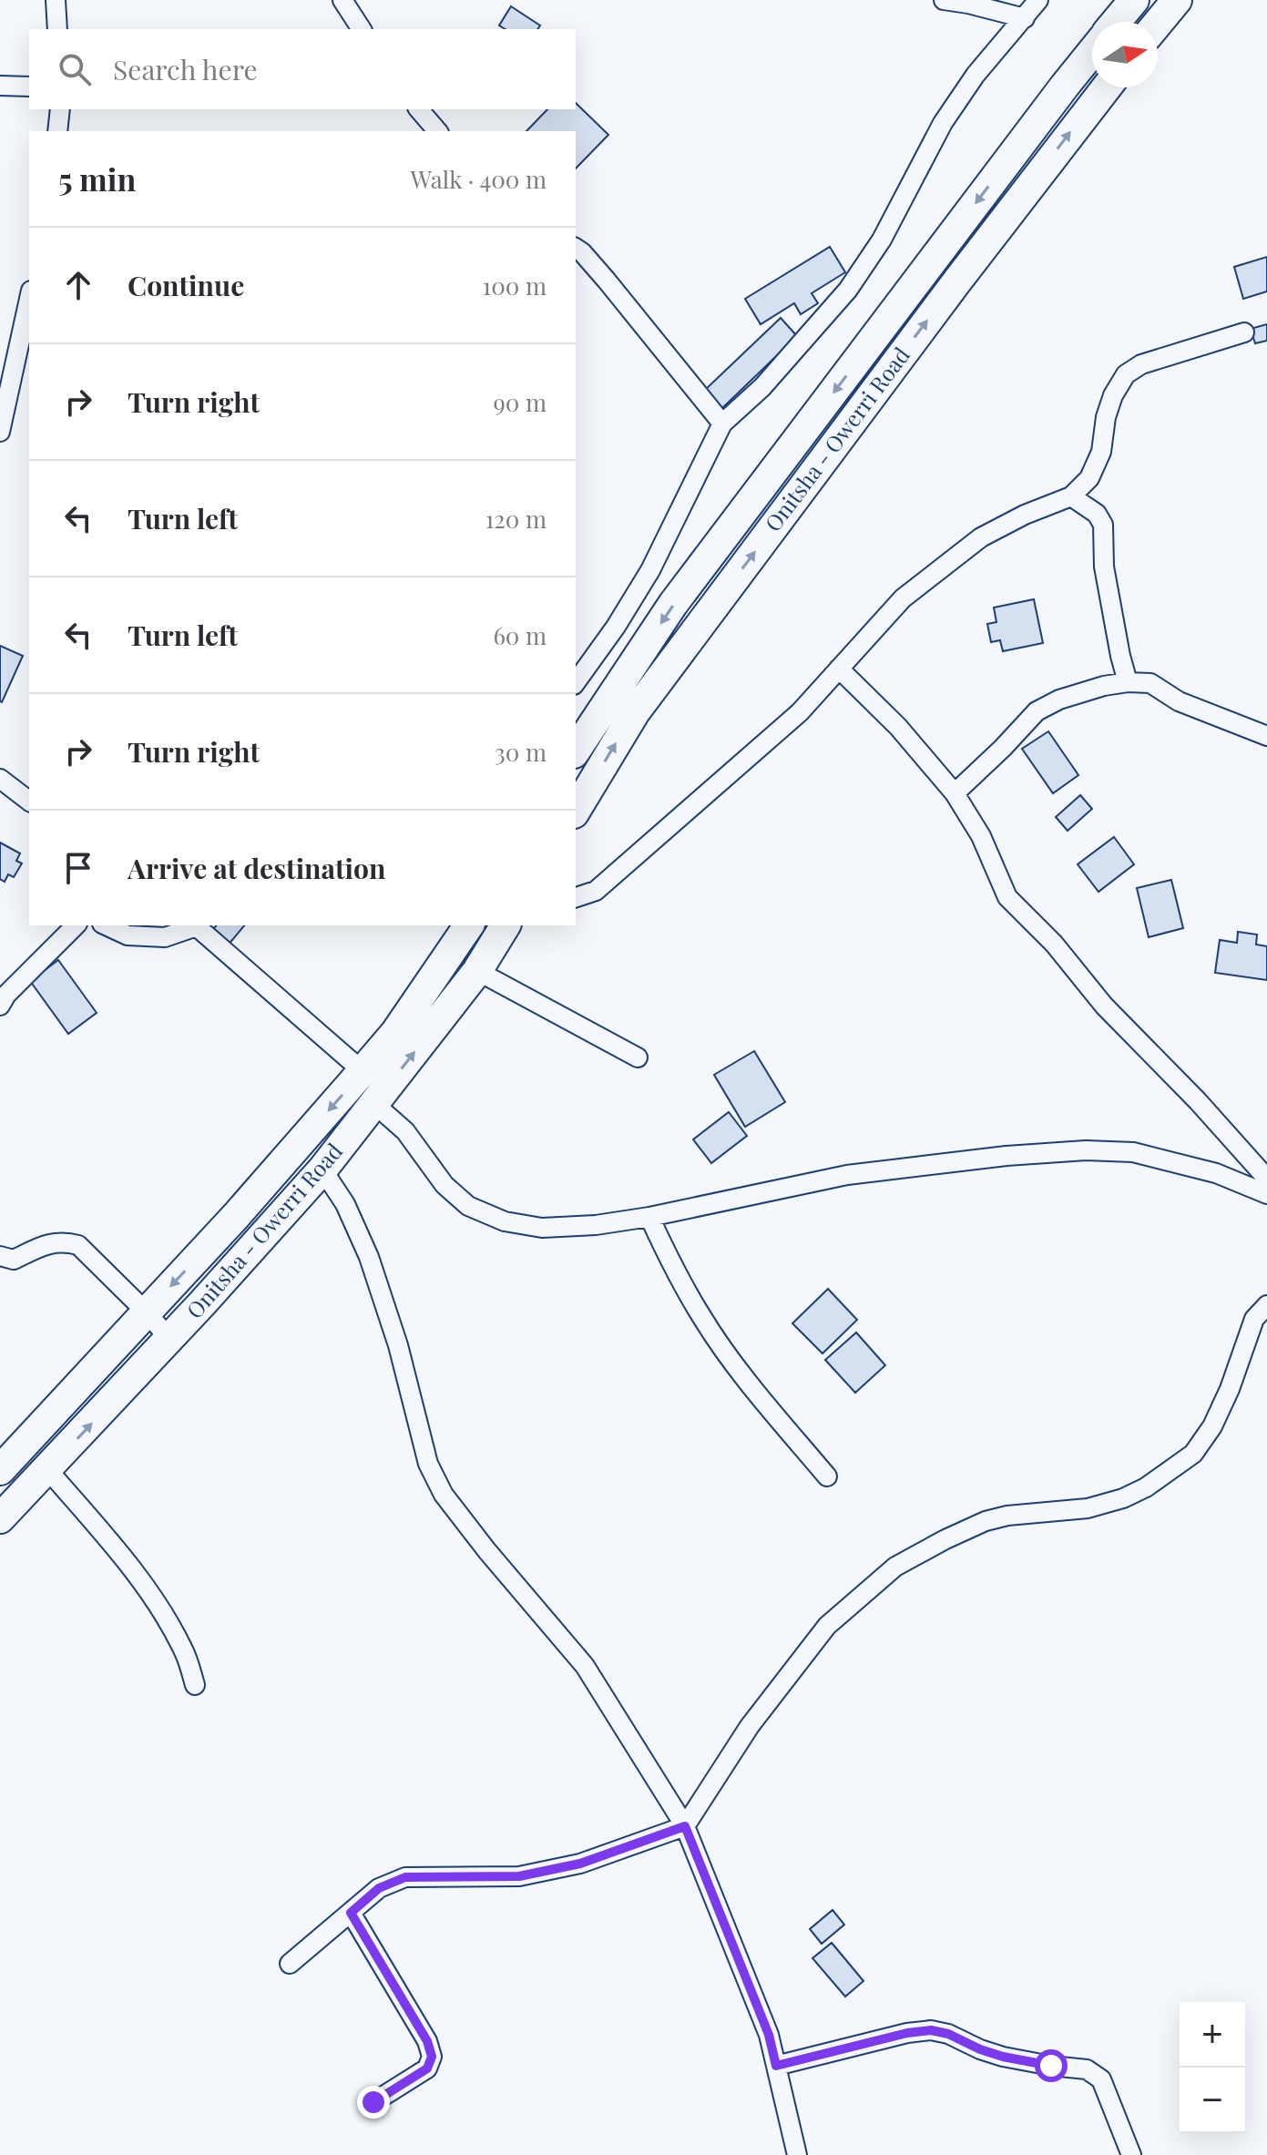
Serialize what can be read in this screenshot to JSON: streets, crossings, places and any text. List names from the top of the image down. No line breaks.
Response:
{"streets":{"highway":["Onitsha - Owerri Road"]},"north":"right","page":{"search":"Search here","heading":["5 min","Walk · 400 m"],"list":[["Continue","100 m"],["Turn right","90 m"],["Turn left","120 m"],["Turn left","60 m"],["Turn right","30 m"],"Arrive at destination"],"map_buttons":["+","−"]}}
